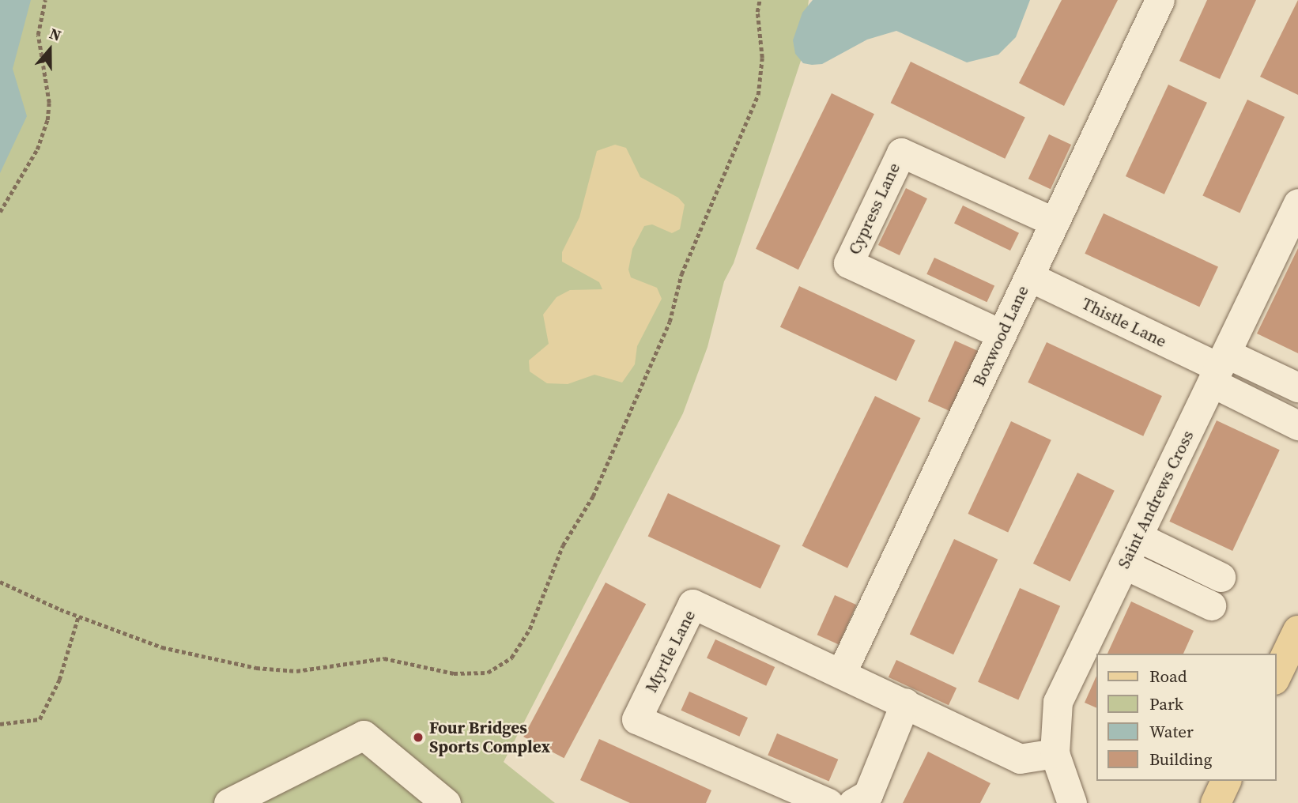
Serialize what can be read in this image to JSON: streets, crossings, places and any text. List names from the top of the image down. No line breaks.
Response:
{"streets":{"street":["Cypress Lane","Thistle Lane","Boxwood Lane","Saint Andrews Cross","Myrtle Lane"]},"crossings":[["Cypress Lane","Boxwood Lane"],["Thistle Lane","Boxwood Lane"],["Thistle Lane","Saint Andrews Cross"],["Boxwood Lane","Myrtle Lane"],["Saint Andrews Cross","Myrtle Lane"]],"places":["Four Bridges Sports Complex"],"legend":["Road","Park","Water","Building"],"north":"top"}
